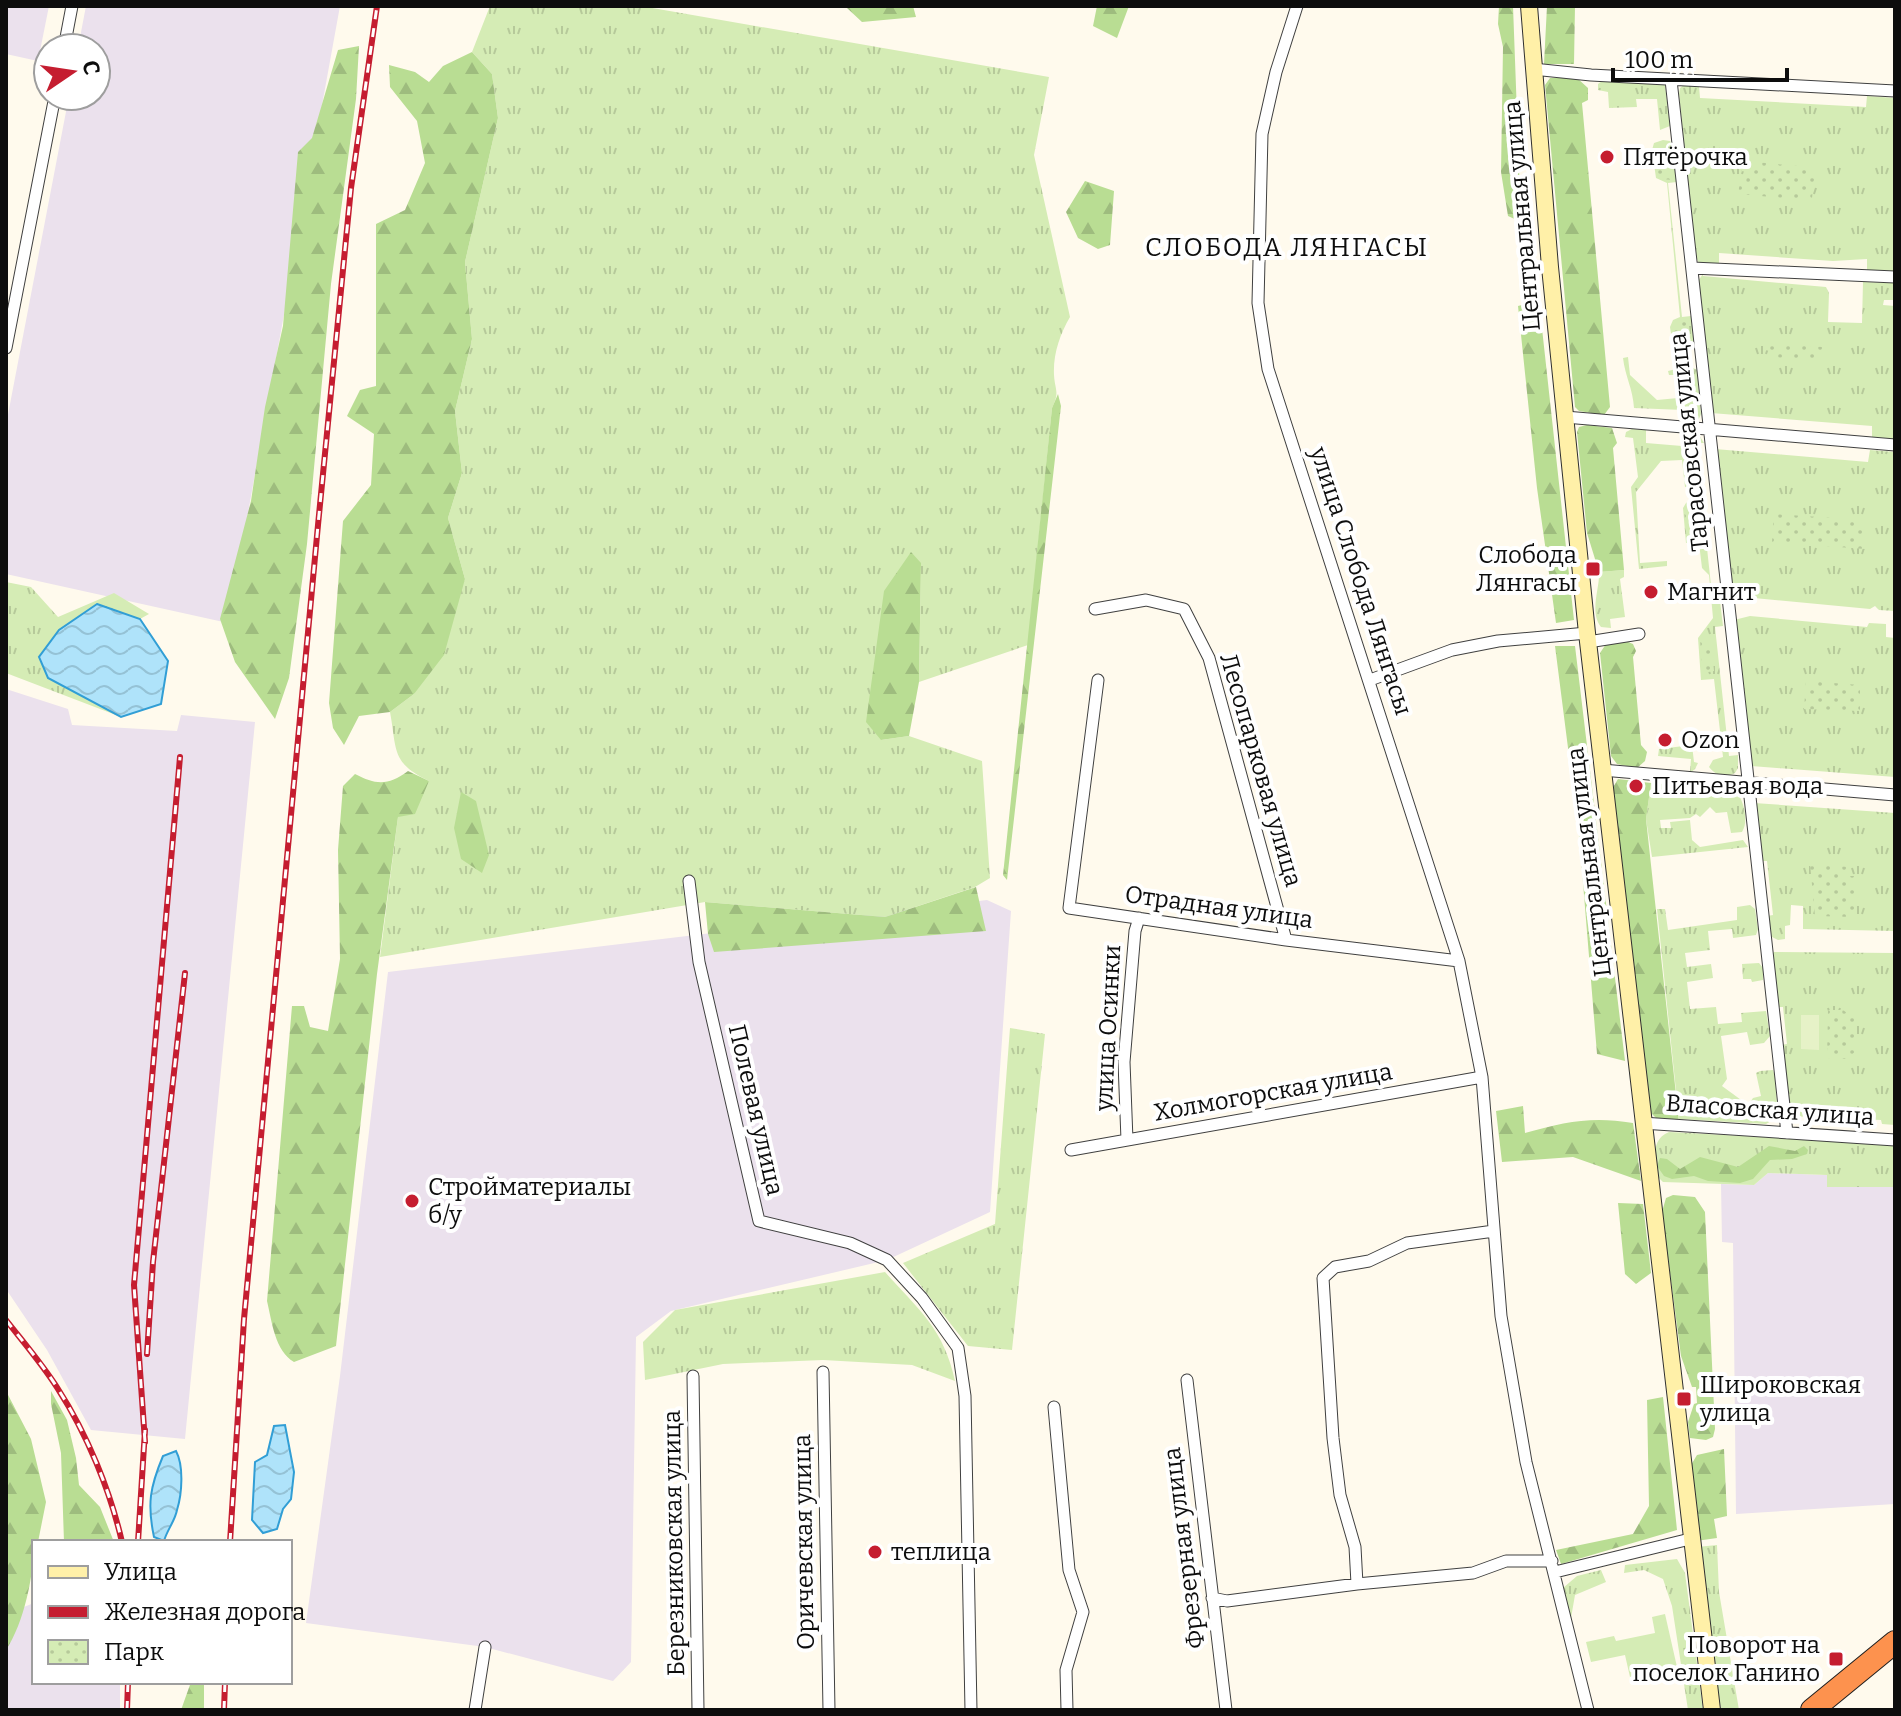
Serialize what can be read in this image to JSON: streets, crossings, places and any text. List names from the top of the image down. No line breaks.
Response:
{"streets":{"street":["Центральная улица","Тарасовская улица","улица Слобода Лянгасы","Лесопарковая улица","Отрадная улица","улица Осинки","Холмогорская улица","Полевая улица","Власовская улица","Оричевская улица","Березниковская улица","Фрезерная улица"]},"crossings":[["Центральная улица","Власовская улица"],["Тарасовская улица","Власовская улица"],["улица Слобода Лянгасы","Отрадная улица"],["улица Слобода Лянгасы","Холмогорская улица"],["Лесопарковая улица","Отрадная улица"],["Отрадная улица","улица Осинки"],["улица Осинки","Холмогорская улица"]],"districts":["СЛОБОДА ЛЯНГАСЫ"],"places":{"other":["Пятёрочка","Магнит","Ozon","Питьевая вода","Стройматериалы б/у","теплица"],"transit":["Слобода Лянгасы","Широковская улица","Поворот на поселок Ганино"]},"legend":["Улица","Железная дорога","Парк"],"scale_bar":"100 m","north":"right"}
